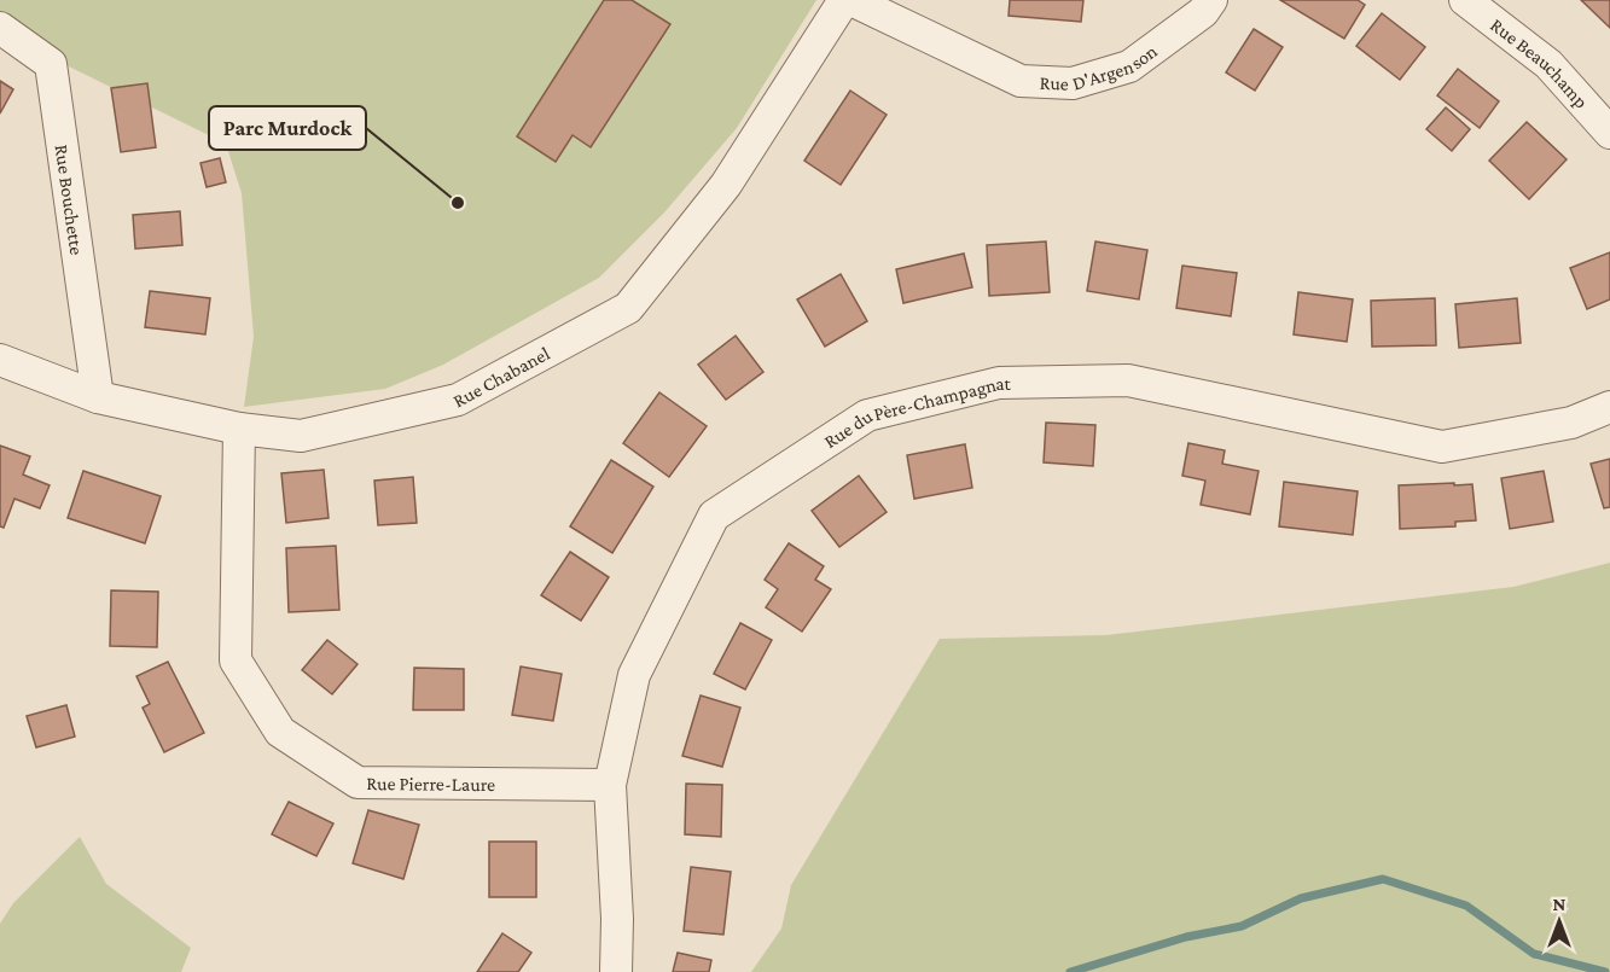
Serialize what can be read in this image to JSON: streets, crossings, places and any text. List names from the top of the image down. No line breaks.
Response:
{"streets":{"street":["Rue D'Argenson","Rue Beauchamp","Rue Bouchette","Rue Chabanel","Rue du Père-Champagnat","Rue Pierre-Laure"]},"crossings":[["Rue Bouchette","Rue Chabanel"],["Rue Chabanel","Rue Pierre-Laure"],["Rue du Père-Champagnat","Rue Pierre-Laure"]],"places":["Parc Murdock"],"north":"top"}
